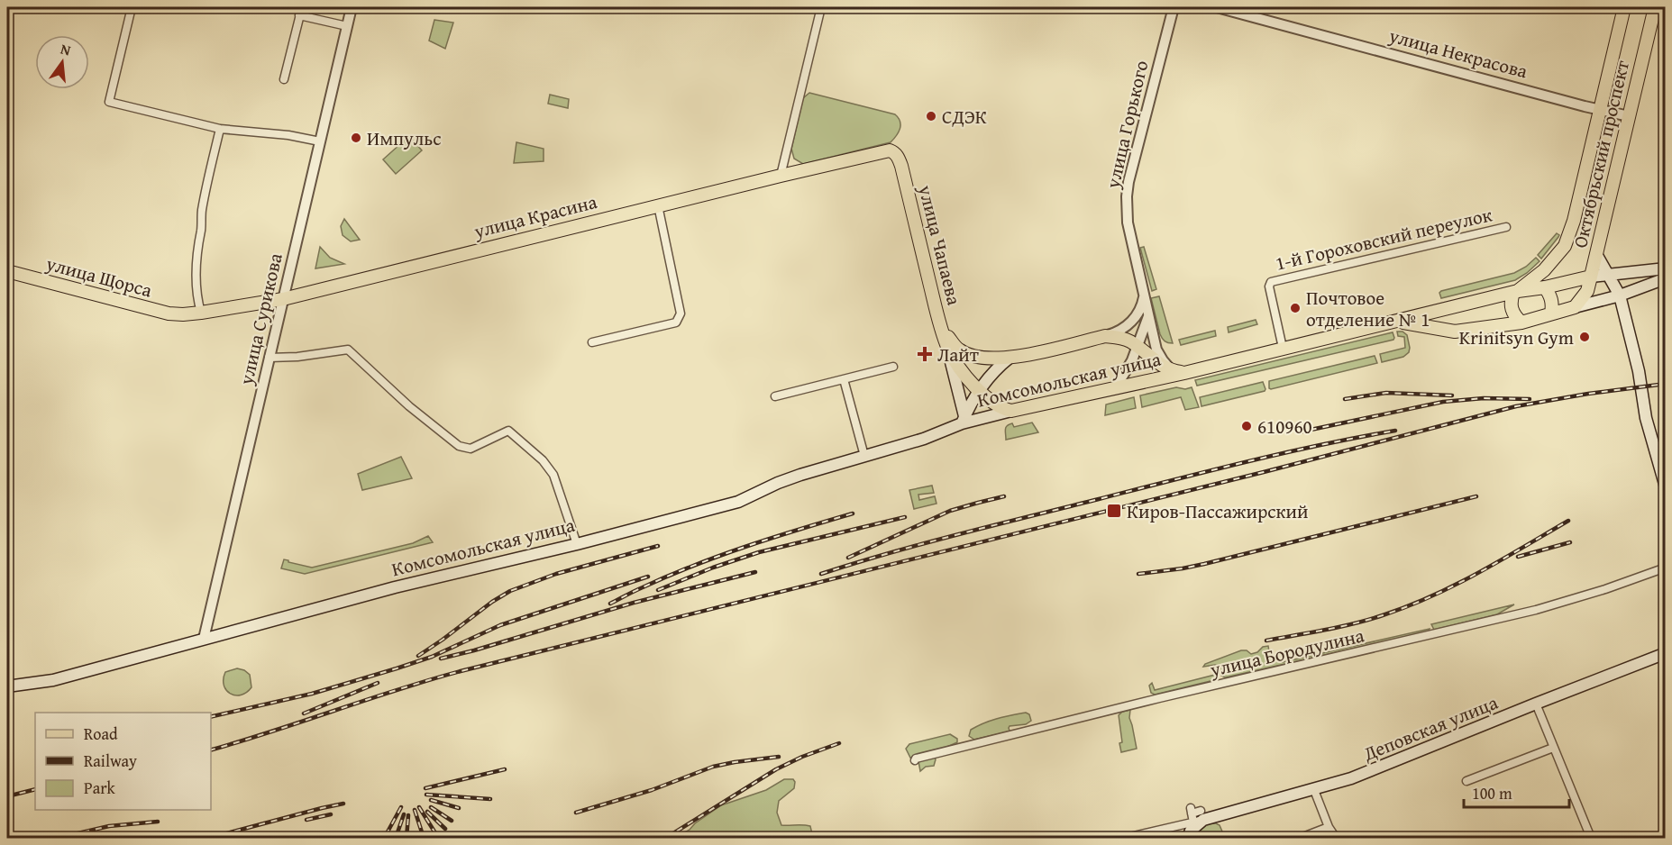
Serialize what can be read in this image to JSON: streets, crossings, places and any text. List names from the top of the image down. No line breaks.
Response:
{"streets":{"main road":["Октябрьский проспект","улица Красина","улица Чапаева","улица Щорса","Комсомольская улица","Деповская улица"],"street":["улица Некрасова","улица Горького","1-й Гороховский переулок","улица Сурикова","улица Бородулина"]},"crossings":[["улица Некрасова","Октябрьский проспект"],["улица Горького","Комсомольская улица"],["Октябрьский проспект","Комсомольская улица"],["улица Красина","улица Чапаева"],["улица Красина","улица Щорса"],["улица Красина","улица Сурикова"],["1-й Гороховский переулок","Комсомольская улица"],["улица Чапаева","Комсомольская улица"],["улица Сурикова","Комсомольская улица"]],"places":{"other":["СДЭК","Импульс","Почтовое отделение № 1","Krinitsyn Gym","610960"],"health":["Лайт"],"transit":["Киров-Пассажирский"]},"legend":["Road","Railway","Park"],"scale_bar":"100 m","north":"top"}
